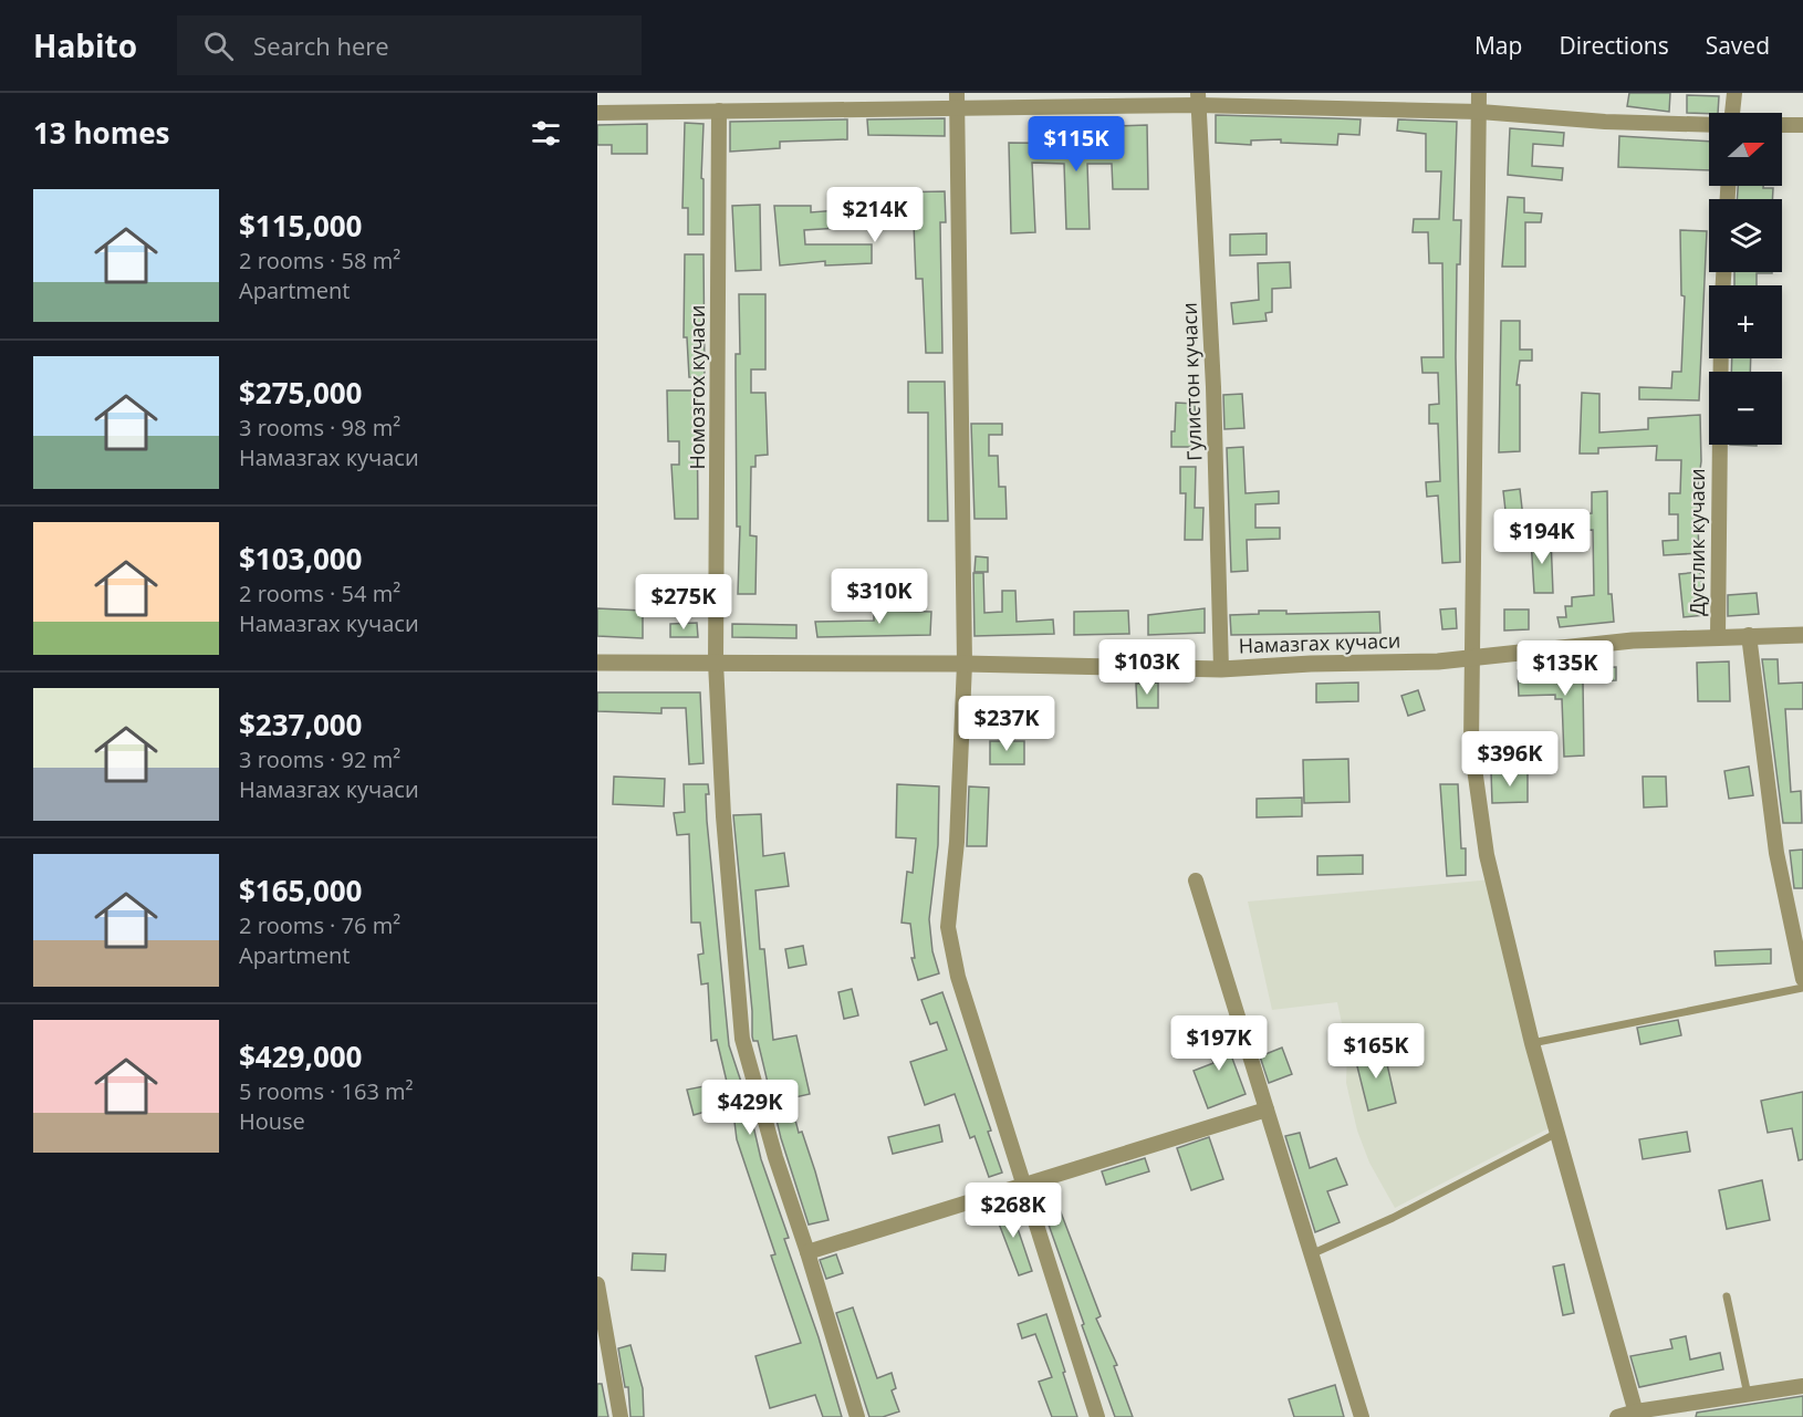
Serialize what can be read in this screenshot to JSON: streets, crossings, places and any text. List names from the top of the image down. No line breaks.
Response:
{"streets":{"street":["Гулистон кучаси","Номозгох кучаси","Дустлик кучаси","Намазгах кучаси"]},"crossings":[["Гулистон кучаси","Намазгах кучаси"],["Номозгох кучаси","Намазгах кучаси"],["Дустлик кучаси","Намазгах кучаси"]],"north":"right","page":{"header":"Habito","search":"Search here","nav":["Map","Directions","Saved"],"heading":"13 homes","map_buttons":["+","−"],"price":["$115K","$214K","$194K","$310K","$275K","$103K","$135K","$237K","$396K","$197K","$165K","$429K","$268K"],"list":[{"name":"$115,000","note":"2 rooms · 58 m² · Apartment"},{"name":"$275,000","note":"3 rooms · 98 m² · Намазгах кучаси"},{"name":"$103,000","note":"2 rooms · 54 m² · Намазгах кучаси"},{"name":"$237,000","note":"3 rooms · 92 m² · Намазгах кучаси"},{"name":"$165,000","note":"2 rooms · 76 m² · Apartment"},{"name":"$429,000","note":"5 rooms · 163 m² · House"}]}}
